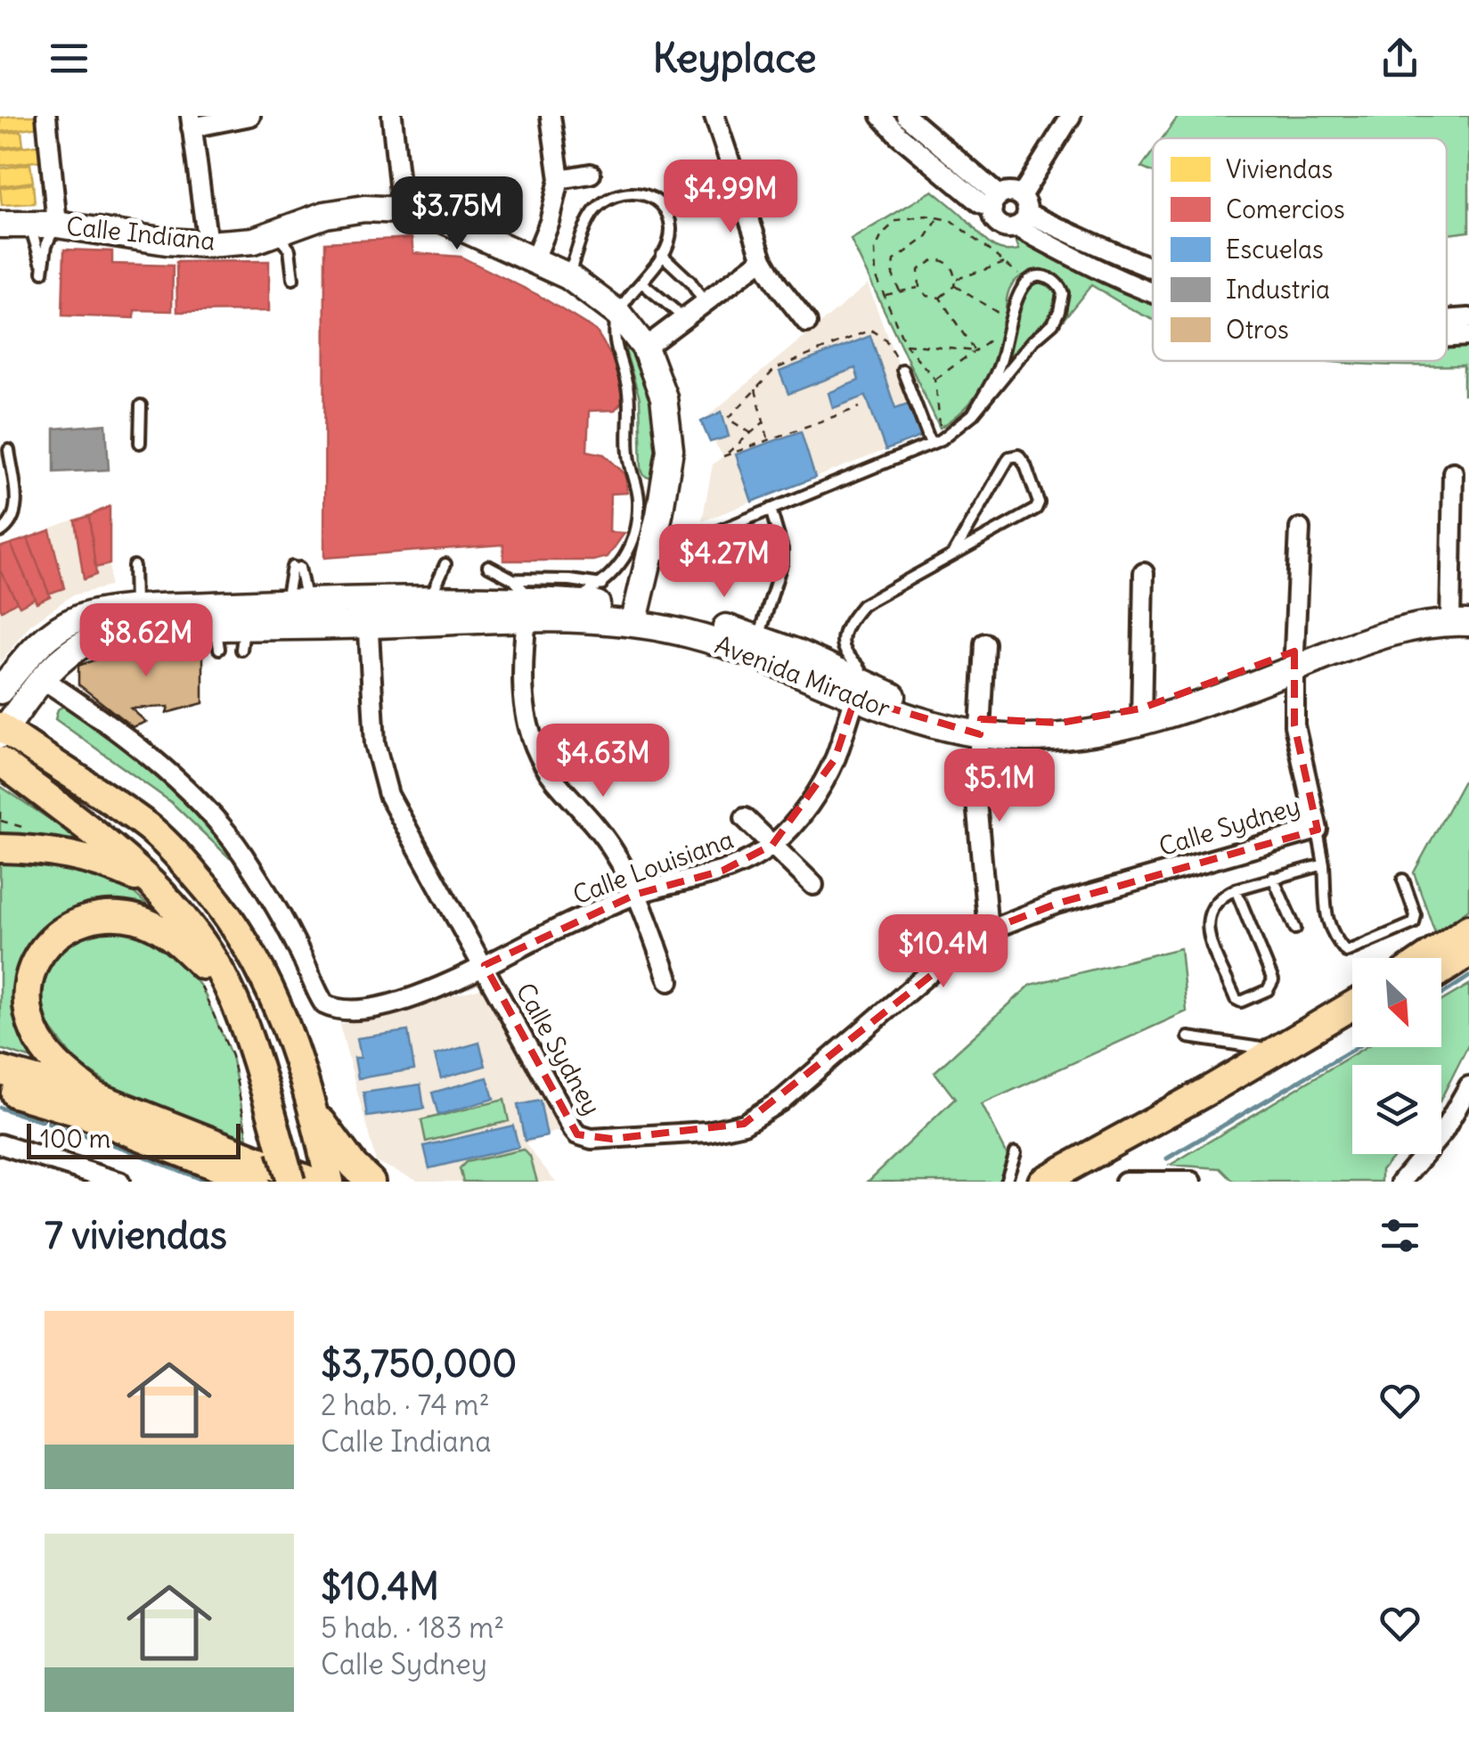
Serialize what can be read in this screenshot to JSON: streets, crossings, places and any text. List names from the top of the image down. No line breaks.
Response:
{"streets":{"main road":["Calle Indiana","Avenida Mirador"],"street":["Calle Sydney","Calle Louisiana"]},"crossings":[["Calle Indiana","Avenida Mirador"],["Avenida Mirador","Calle Sydney"],["Avenida Mirador","Calle Louisiana"],["Calle Sydney","Calle Louisiana"]],"legend":["Viviendas","Comercios","Escuelas","Industria","Otros"],"scale_bar":"100 m","north":"bottom right","page":{"header":"Keyplace","price":["$4.99M","$3.75M","$4.27M","$8.62M","$4.63M","$5.1M","$10.4M"],"scale":"100 m","heading":"7 viviendas","list":[{"name":"$3,750,000","note":"2 hab. · 74 m² · Calle Indiana"},{"name":"$10.4M","note":"5 hab. · 183 m² · Calle Sydney"}]}}
